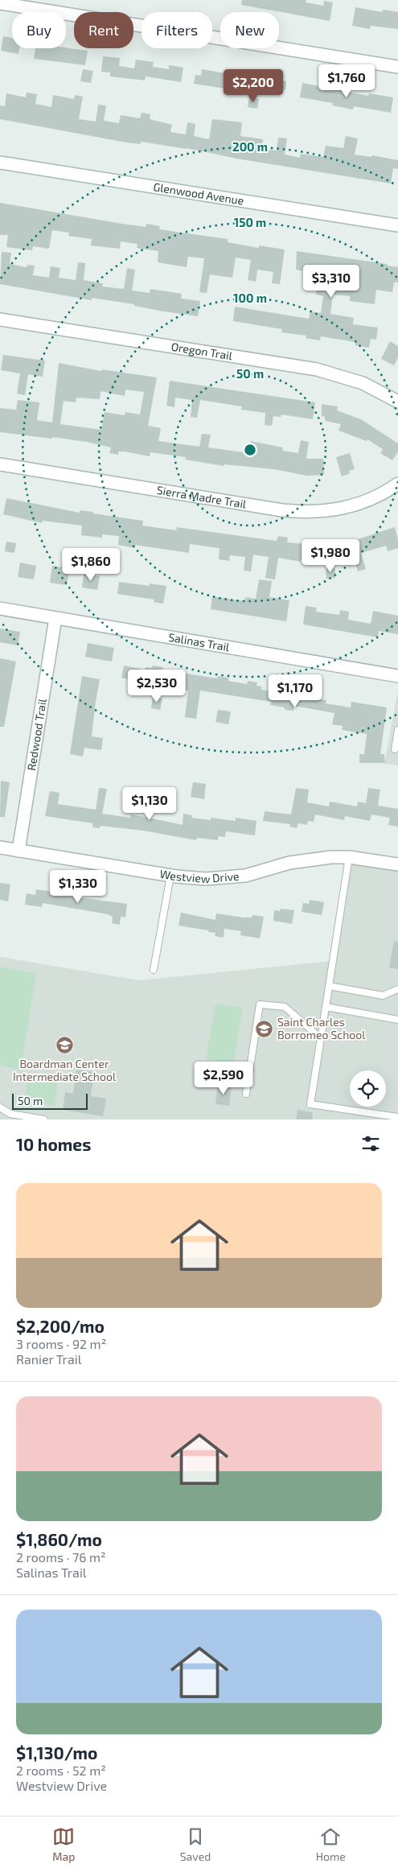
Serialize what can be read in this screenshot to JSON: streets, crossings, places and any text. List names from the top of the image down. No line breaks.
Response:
{"streets":{"street":["Glenwood Avenue","Oregon Trail","Sierra Madre Trail","Salinas Trail","Redwood Trail","Westview Drive"]},"crossings":[["Salinas Trail","Redwood Trail"],["Redwood Trail","Westview Drive"]],"places":{"school or university":["Saint Charles Borromeo School","Boardman Center Intermediate School"]},"scale_bar":"50 m","page":{"chip":["Buy","Rent","Filters","New"],"price":["$1,760","$2,200","$3,310","$1,980","$1,860","$2,530","$1,170","$1,130","$1,330","$2,590"],"scale":"50 m","heading":"10 homes","list":[{"name":"$2,200/mo","note":"3 rooms · 92 m² · Ranier Trail"},{"name":"$1,860/mo","note":"2 rooms · 76 m² · Salinas Trail"},{"name":"$1,130/mo","note":"2 rooms · 52 m² · Westview Drive"}],"tabs":["Map","Saved","Home"]},"rings":["200 m","150 m","100 m","50 m"]}
